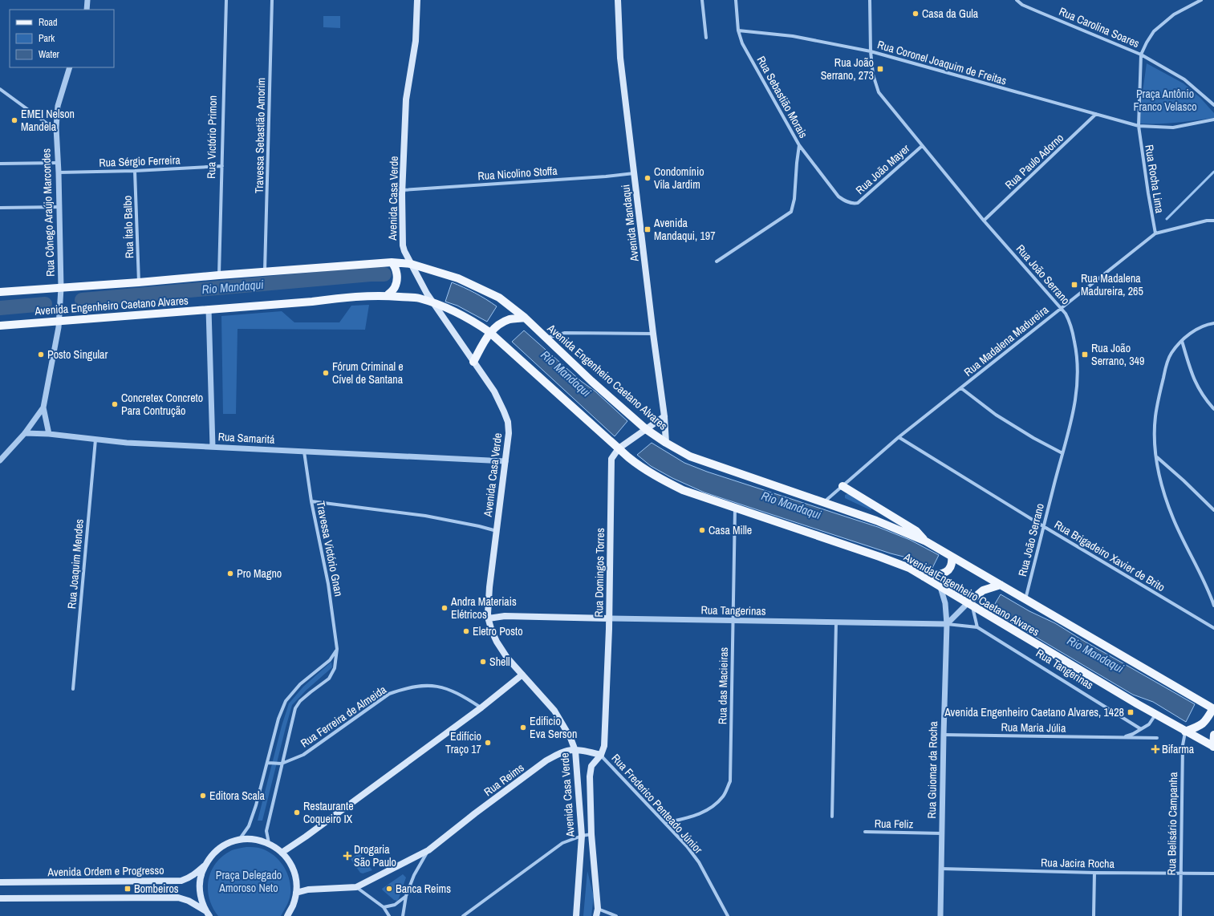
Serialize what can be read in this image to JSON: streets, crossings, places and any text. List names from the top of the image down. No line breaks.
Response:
{"streets":{"main road":["Avenida Casa Verde","Avenida Mandaqui","Avenida Engenheiro Caetano Alvares","Rua Domingos Torres","Rua Tangerinas","Rua Reims","Avenida Ordem e Progresso"],"street":["Rua Carolina Soares","Rua Coronel Joaquim de Freitas","Rua Sebastião Morais","Travessa Sebastião Amorim","Rua Victório Primon","Rua Sérgio Ferreira","Rua Paulo Adorno","Rua João Mayer","Rua Nicolino Stoffa","Rua Rocha Lima","Rua Cônego Araújo Marcondes","Rua Ítalo Balbo","Rua João Serrano","Rua Madalena Madureira","Rua Samaritá","Travessa Victório Gnan","Rua Brigadeiro Xavier de Brito","Rua Joaquim Mendes","Rua das Macieiras","Rua Ferreira de Almeida","Rua Maria Júlia","Rua Guiomar da Rocha","Rua Frederico Penteado Júnior","Rua Feliz","Rua Belisário Campanha","Rua Jacira Rocha"]},"crossings":[["Rua Coronel Joaquim de Freitas","Rua Sebastião Morais"],["Rua Coronel Joaquim de Freitas","Rua Paulo Adorno"],["Rua Coronel Joaquim de Freitas","Rua Rocha Lima"],["Rua Coronel Joaquim de Freitas","Rua João Serrano"],["Rua Sebastião Morais","Rua João Mayer"],["Travessa Sebastião Amorim","Avenida Engenheiro Caetano Alvares"],["Rua Victório Primon","Rua Sérgio Ferreira"],["Rua Victório Primon","Avenida Engenheiro Caetano Alvares"],["Rua Sérgio Ferreira","Rua Cônego Araújo Marcondes"],["Rua Sérgio Ferreira","Rua Ítalo Balbo"],["Rua Paulo Adorno","Rua João Serrano"],["Rua João Mayer","Rua João Serrano"],["Rua Nicolino Stoffa","Avenida Casa Verde"],["Rua Nicolino Stoffa","Avenida Mandaqui"],["Rua Rocha Lima","Rua Madalena Madureira"],["Avenida Casa Verde","Avenida Engenheiro Caetano Alvares"],["Avenida Casa Verde","Rua Samaritá"],["Avenida Casa Verde","Rua Domingos Torres"],["Avenida Casa Verde","Rua Tangerinas"],["Avenida Casa Verde","Rua Reims"],["Avenida Casa Verde","Rua Frederico Penteado Júnior"],["Rua Cônego Araújo Marcondes","Avenida Engenheiro Caetano Alvares"],["Avenida Mandaqui","Avenida Engenheiro Caetano Alvares"],["Avenida Mandaqui","Rua Domingos Torres"],["Rua Ítalo Balbo","Avenida Engenheiro Caetano Alvares"],["Rua João Serrano","Avenida Engenheiro Caetano Alvares"],["Rua João Serrano","Rua Madalena Madureira"],["Rua João Serrano","Rua Brigadeiro Xavier de Brito"],["Avenida Engenheiro Caetano Alvares","Rua Madalena Madureira"],["Avenida Engenheiro Caetano Alvares","Rua Domingos Torres"],["Avenida Engenheiro Caetano Alvares","Rua das Macieiras"],["Avenida Engenheiro Caetano Alvares","Rua Maria Júlia"],["Avenida Engenheiro Caetano Alvares","Rua Guiomar da Rocha"],["Avenida Engenheiro Caetano Alvares","Rua Belisário Campanha"],["Rua Madalena Madureira","Rua Brigadeiro Xavier de Brito"],["Rua Samaritá","Travessa Victório Gnan"],["Rua Samaritá","Rua Joaquim Mendes"],["Travessa Victório Gnan","Rua Ferreira de Almeida"],["Rua Domingos Torres","Rua Tangerinas"],["Rua Domingos Torres","Rua Reims"],["Rua Domingos Torres","Rua Frederico Penteado Júnior"],["Rua Tangerinas","Rua das Macieiras"],["Rua Tangerinas","Rua Maria Júlia"],["Rua Tangerinas","Rua Guiomar da Rocha"],["Rua das Macieiras","Rua Frederico Penteado Júnior"],["Rua Maria Júlia","Rua Guiomar da Rocha"],["Rua Guiomar da Rocha","Rua Feliz"],["Rua Guiomar da Rocha","Rua Jacira Rocha"],["Rua Reims","Rua Frederico Penteado Júnior"],["Rua Belisário Campanha","Rua Jacira Rocha"]],"water":["Rio Mandaqui"],"parks":["Praça Antônio Franco Velasco","Praça Delegado Amoroso Neto"],"places":{"other":["Casa da Gula","EMEI Nelson Mandela","Condomínio Vila Jardim","Posto Singular","Fórum Criminal e Cível de Santana","Concretex Concreto Para Contrução","Casa Mille","Pro Magno","Andra Materiais Elétricos","Eletro Posto","Shell","Edificio Eva Serson","Edifício Traço 17","Editora Scala","Restaurante Coqueiro IX","Banca Reims"],"transit":["Rua João Serrano, 273","Avenida Mandaqui, 197","Rua Madalena Madureira, 265","Rua João Serrano, 349","Avenida Engenheiro Caetano Alvares, 1428","Bombeiros"],"health":["Bifarma","Drogaria São Paulo"]},"legend":["Road","Park","Water"]}
